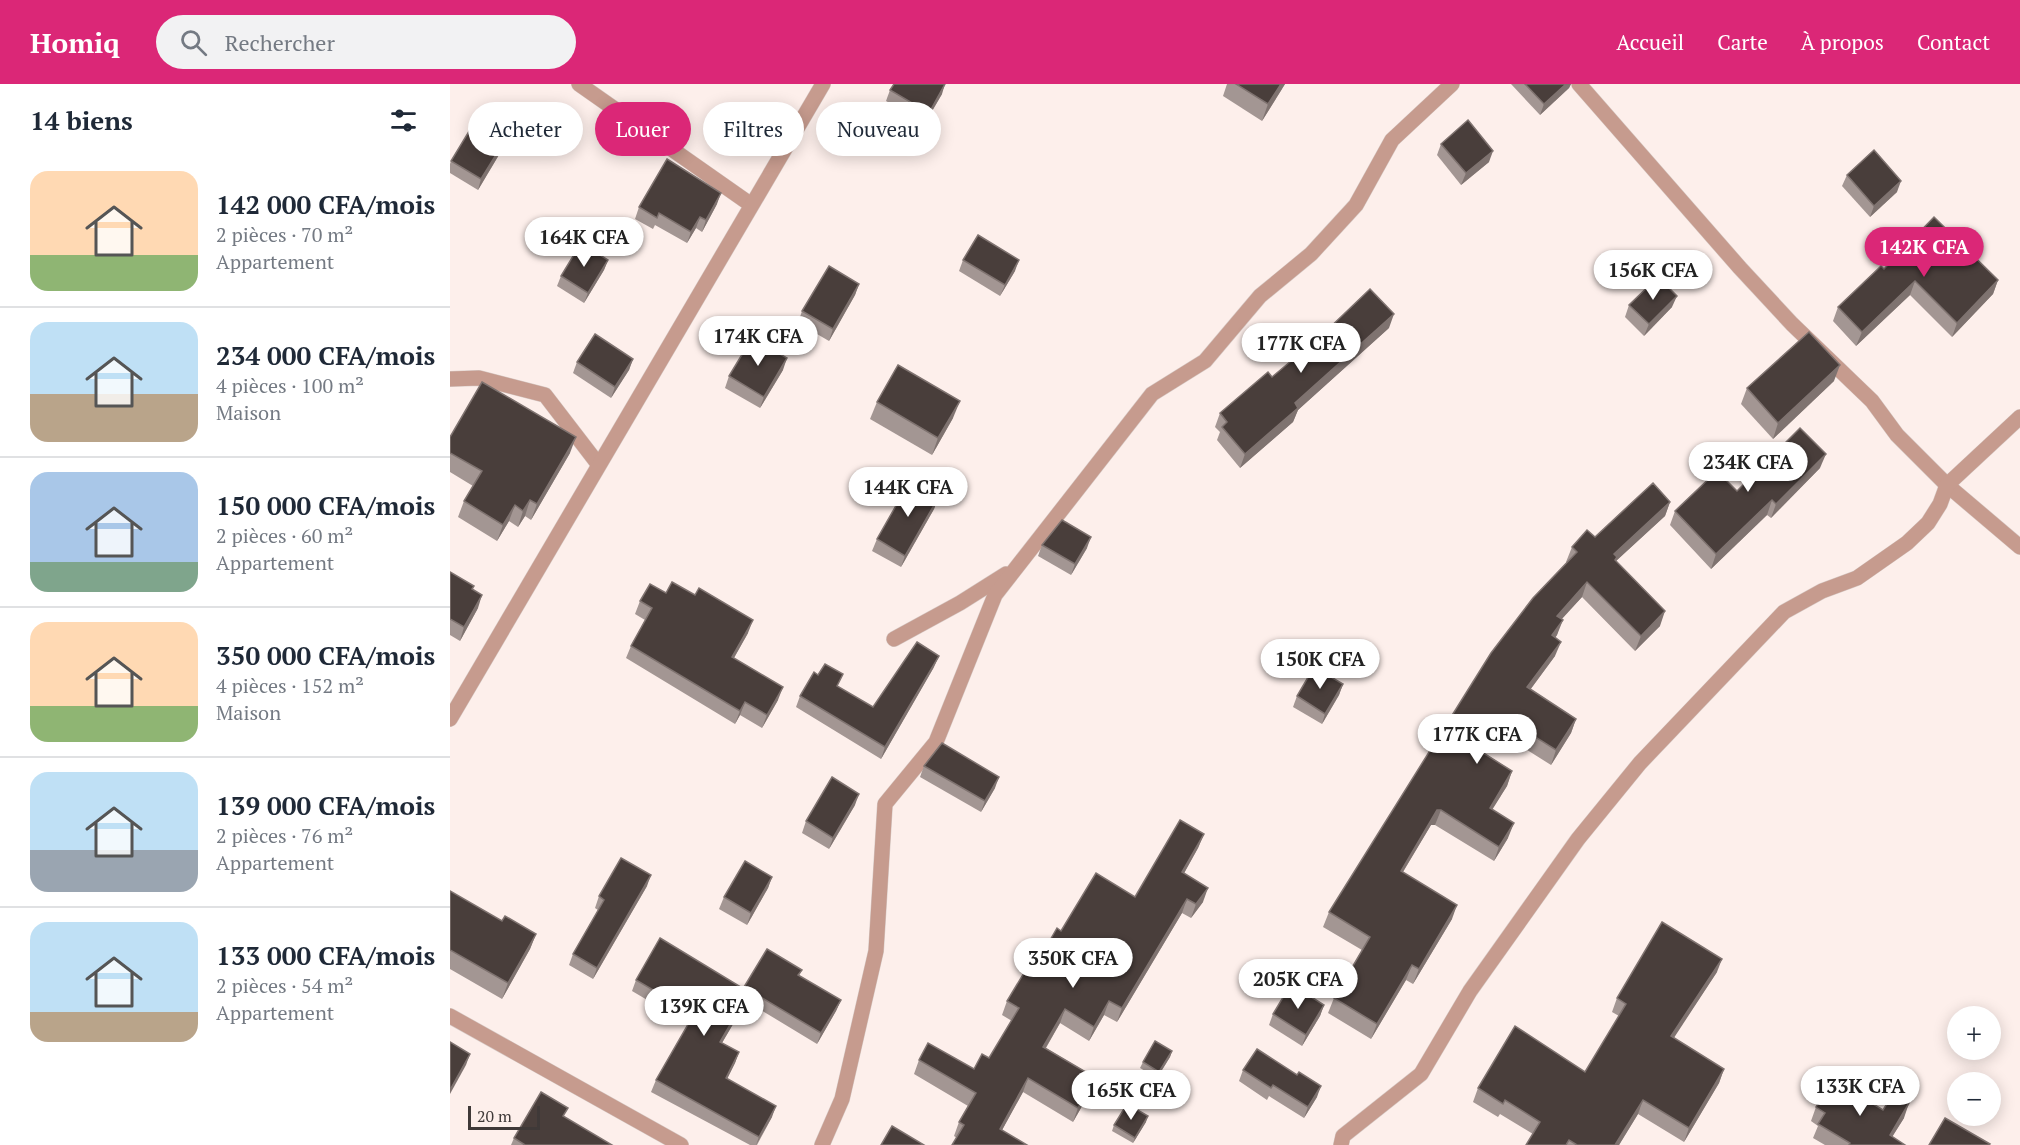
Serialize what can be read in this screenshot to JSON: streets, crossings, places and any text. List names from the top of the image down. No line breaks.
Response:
{"scale_bar":"20 m","page":{"header":"Homiq","search":"Rechercher","nav":["Accueil","Carte","À propos","Contact"],"heading":"14 biens","chip":["Acheter","Louer","Filtres","Nouveau"],"list":[{"name":"142 000 CFA/mois","note":"2 pièces · 70 m² · Appartement"},{"name":"234 000 CFA/mois","note":"4 pièces · 100 m² · Maison"},{"name":"150 000 CFA/mois","note":"2 pièces · 60 m² · Appartement"},{"name":"350 000 CFA/mois","note":"4 pièces · 152 m² · Maison"},{"name":"139 000 CFA/mois","note":"2 pièces · 76 m² · Appartement"},{"name":"133 000 CFA/mois","note":"2 pièces · 54 m² · Appartement"}],"price":["164K CFA","142K CFA","156K CFA","174K CFA","177K CFA","234K CFA","144K CFA","150K CFA","177K CFA","350K CFA","205K CFA","139K CFA","133K CFA","165K CFA"],"map_buttons":["+","−"],"scale":"20 m"}}
